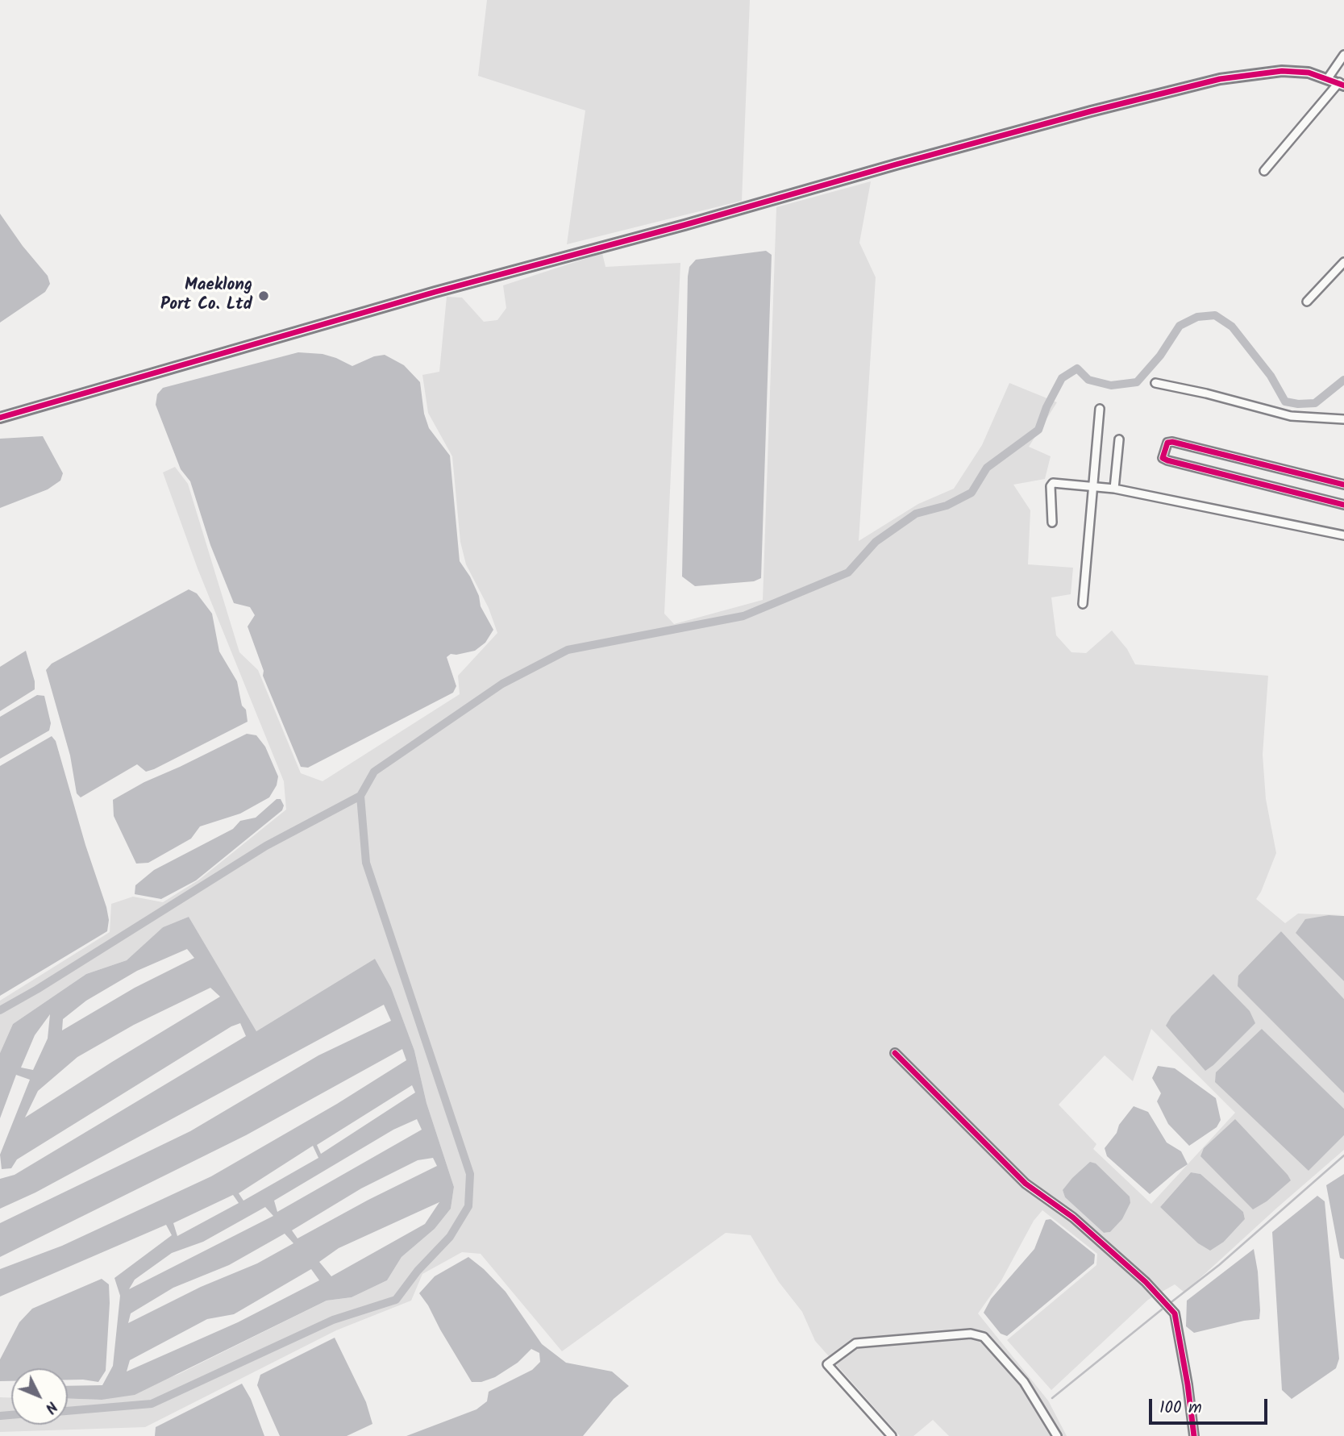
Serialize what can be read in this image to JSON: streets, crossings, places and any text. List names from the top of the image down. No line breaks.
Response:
{"places":["Maeklong Port Co. Ltd"],"scale_bar":"100 m","north":"bottom right"}
